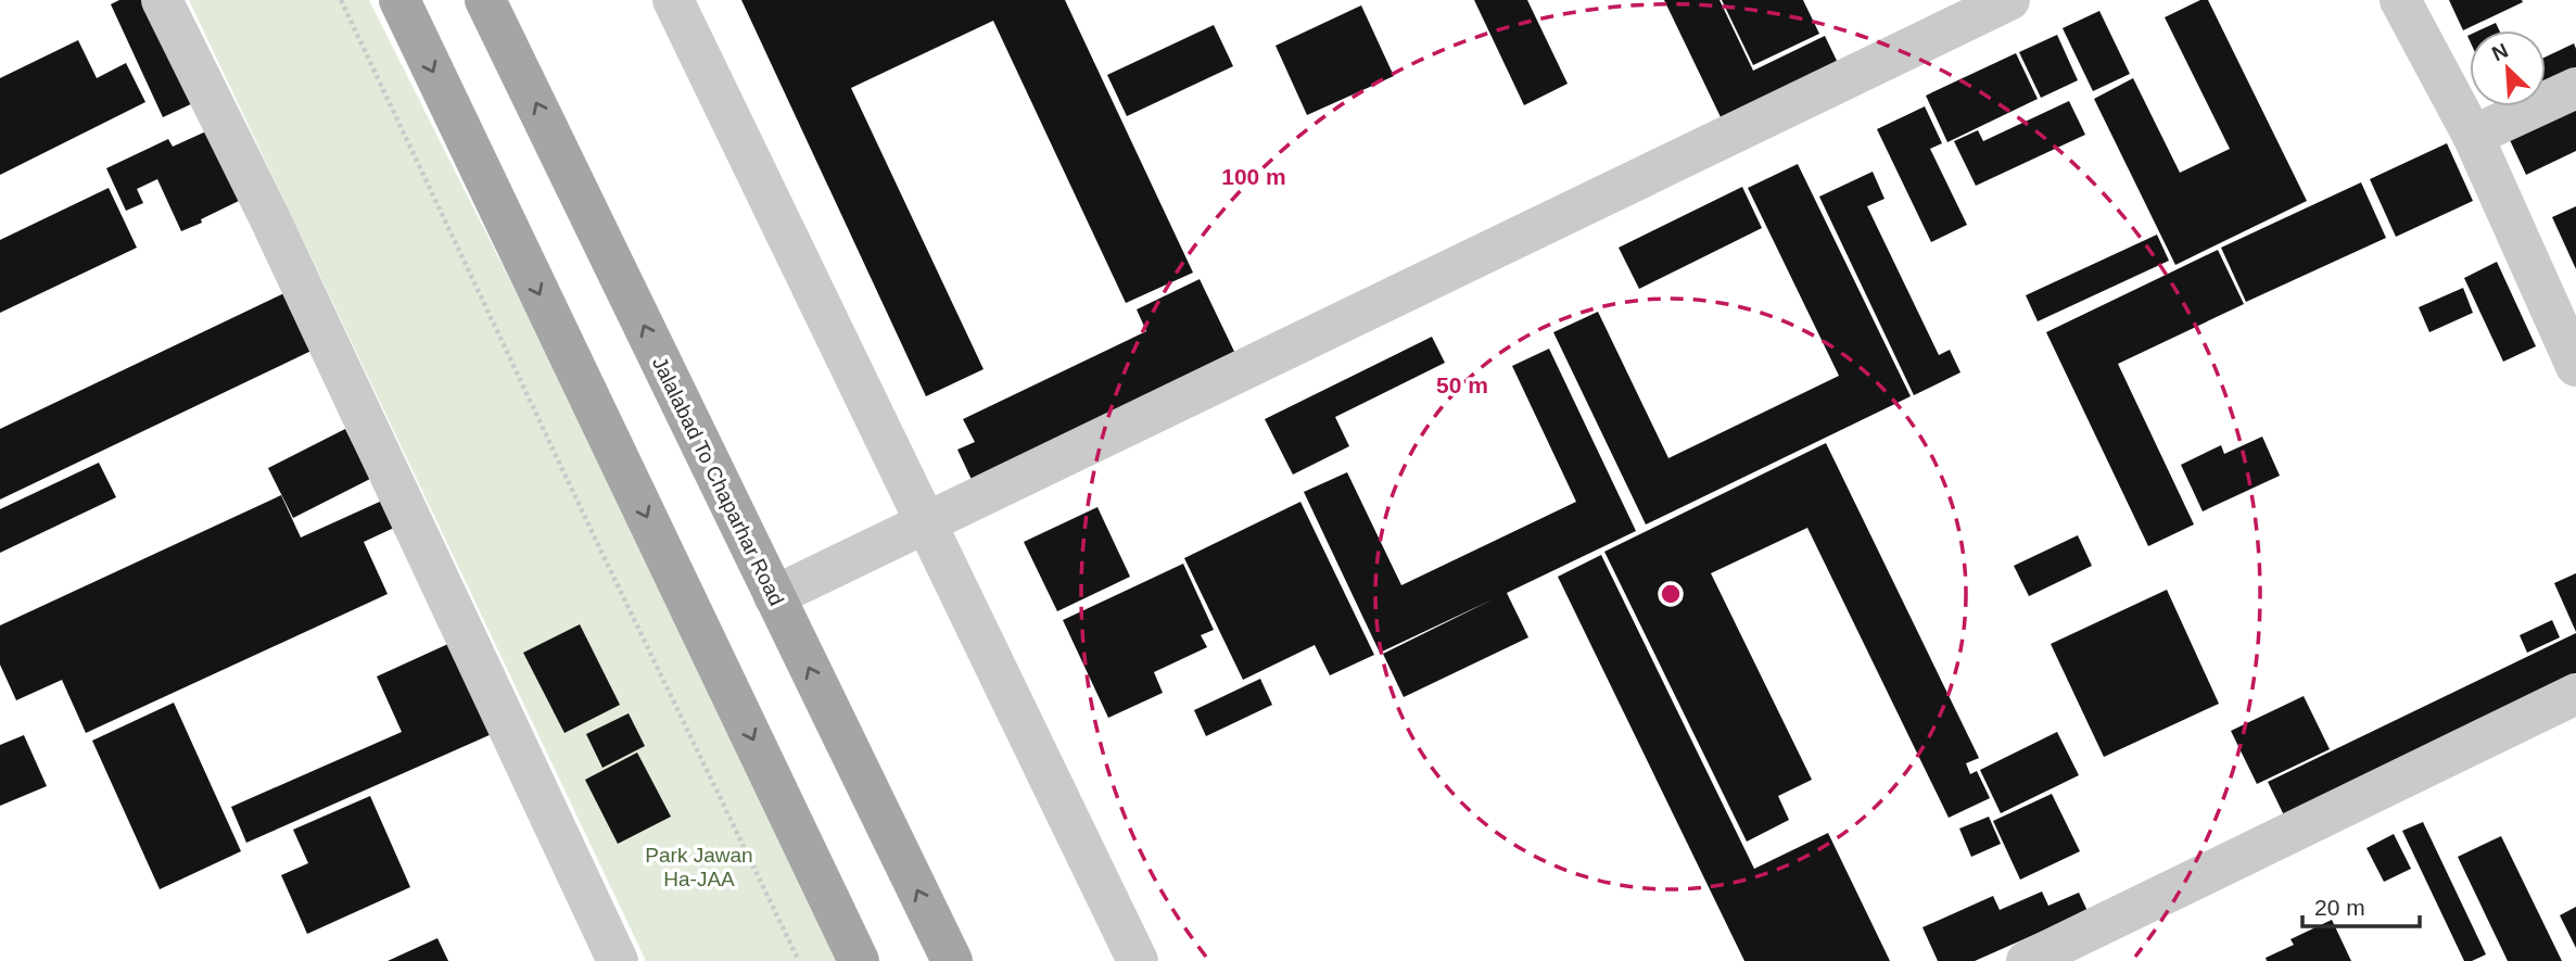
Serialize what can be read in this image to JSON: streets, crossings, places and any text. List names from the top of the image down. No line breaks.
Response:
{"streets":{"main road":["Jalalabad To Chaparhar Road"]},"parks":["Park Jawan Ha-JAA"],"scale_bar":"20 m","north":"top left","rings":["100 m","50 m"]}
